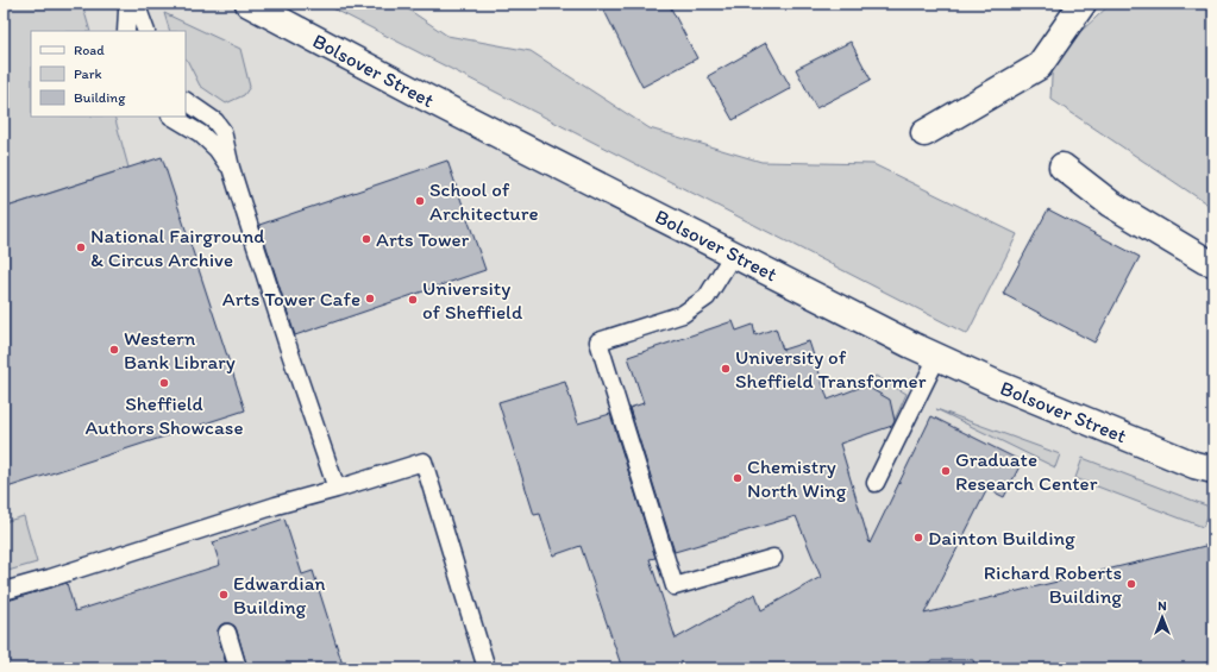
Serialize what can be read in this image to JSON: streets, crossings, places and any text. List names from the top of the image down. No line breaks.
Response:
{"streets":{"street":["Bolsover Street"]},"places":["School of Architecture","Arts Tower","National Fairground & Circus Archive","Arts Tower Cafe","University of Sheffield","Western Bank Library","University of Sheffield Transformer","Sheffield Authors Showcase","Graduate Research Center","Chemistry North Wing","Dainton Building","Richard Roberts Building","Edwardian Building"],"legend":["Road","Park","Building"],"north":"top"}
